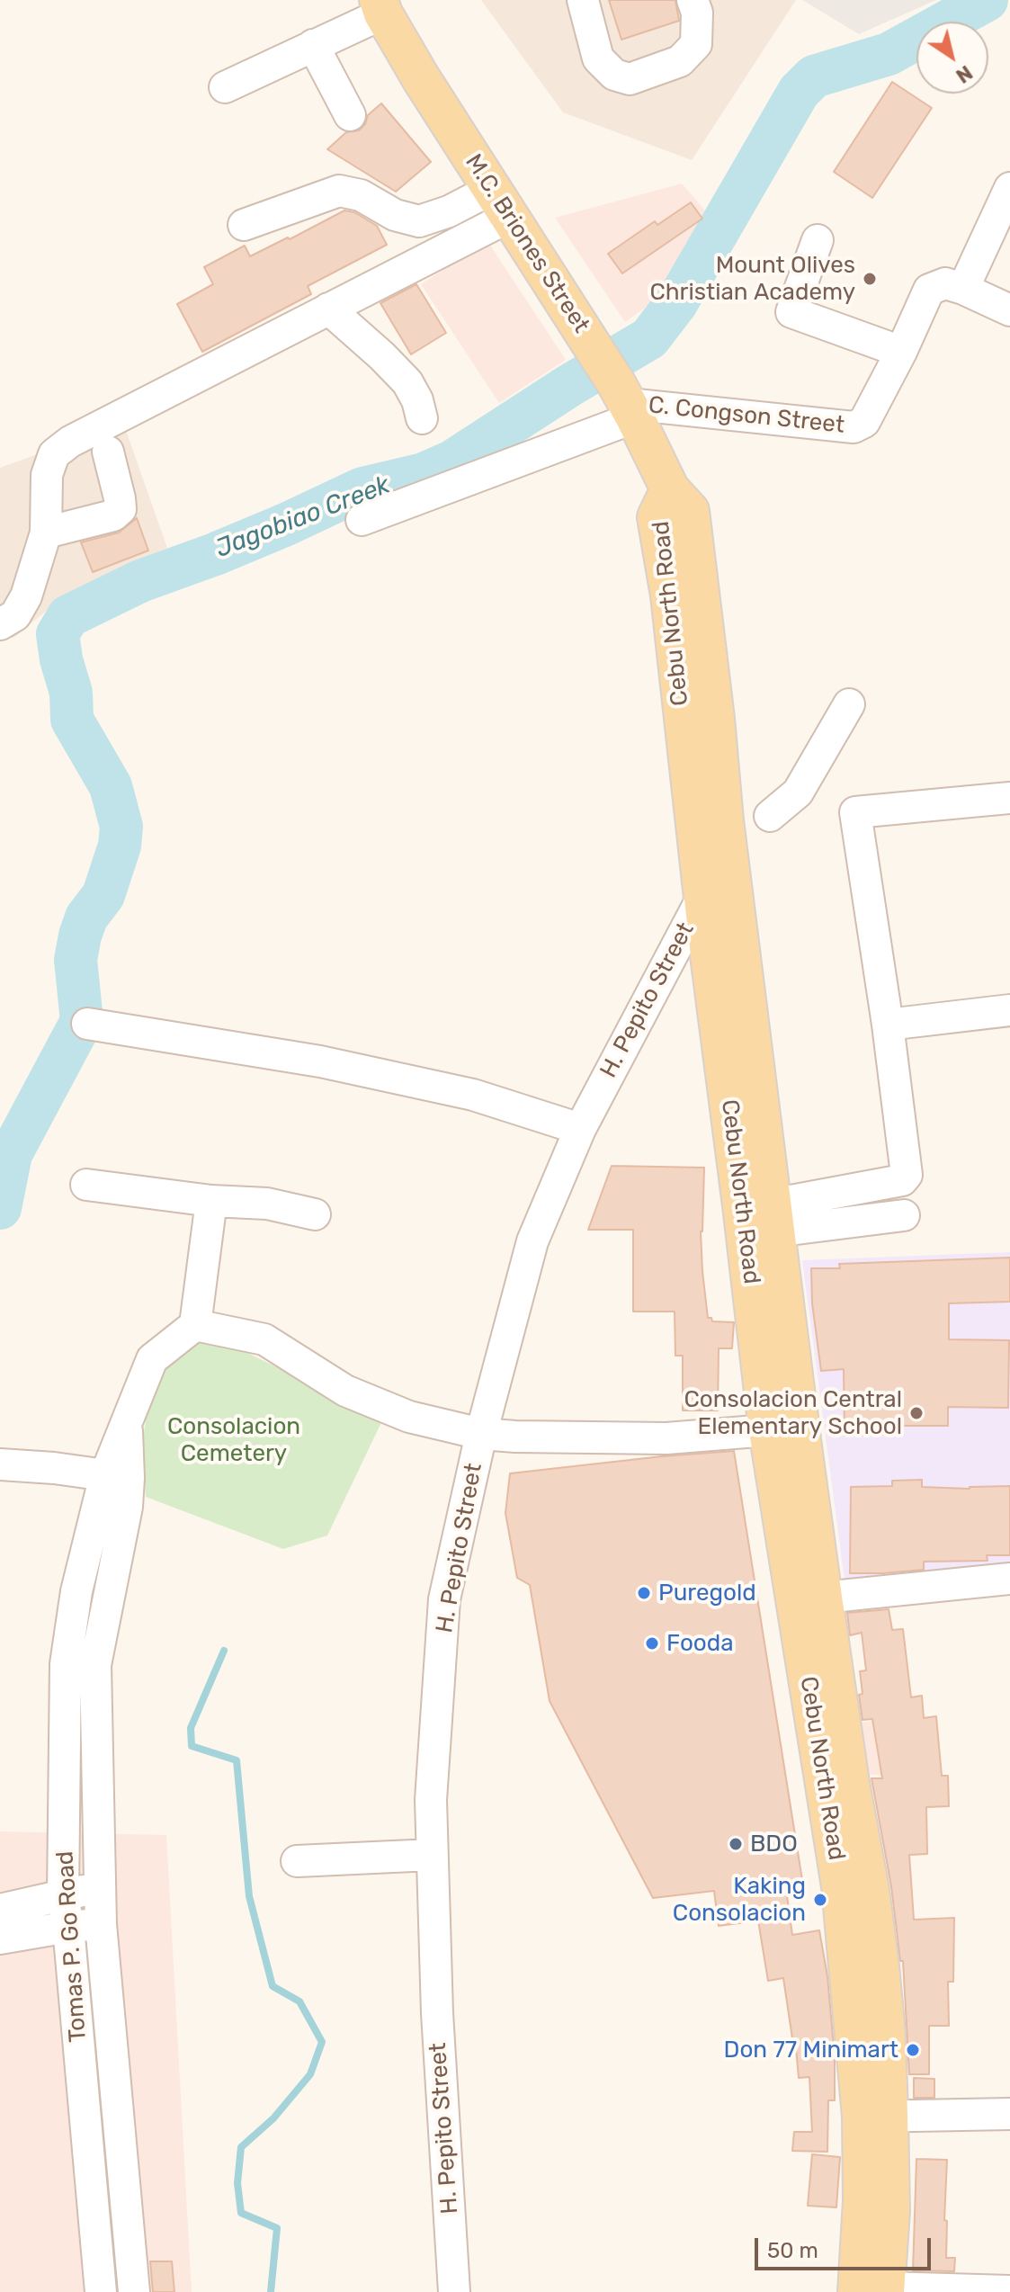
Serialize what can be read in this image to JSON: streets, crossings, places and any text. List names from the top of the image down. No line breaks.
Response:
{"streets":{"main road":["M.C. Briones Street","Cebu North Road"],"street":["C. Congson Street","H. Pepito Street","Tomas P. Go Road"]},"crossings":[["M.C. Briones Street","C. Congson Street"],["M.C. Briones Street","Cebu North Road"],["Cebu North Road","H. Pepito Street"]],"water":["Jagobiao Creek"],"parks":["Consolacion Cemetery"],"places":["Mount Olives Christian Academy","Consolacion Central Elementary School","Puregold","Fooda","BDO","Kaking Consolacion","Don 77 Minimart"],"scale_bar":"50 m","north":"bottom right"}
